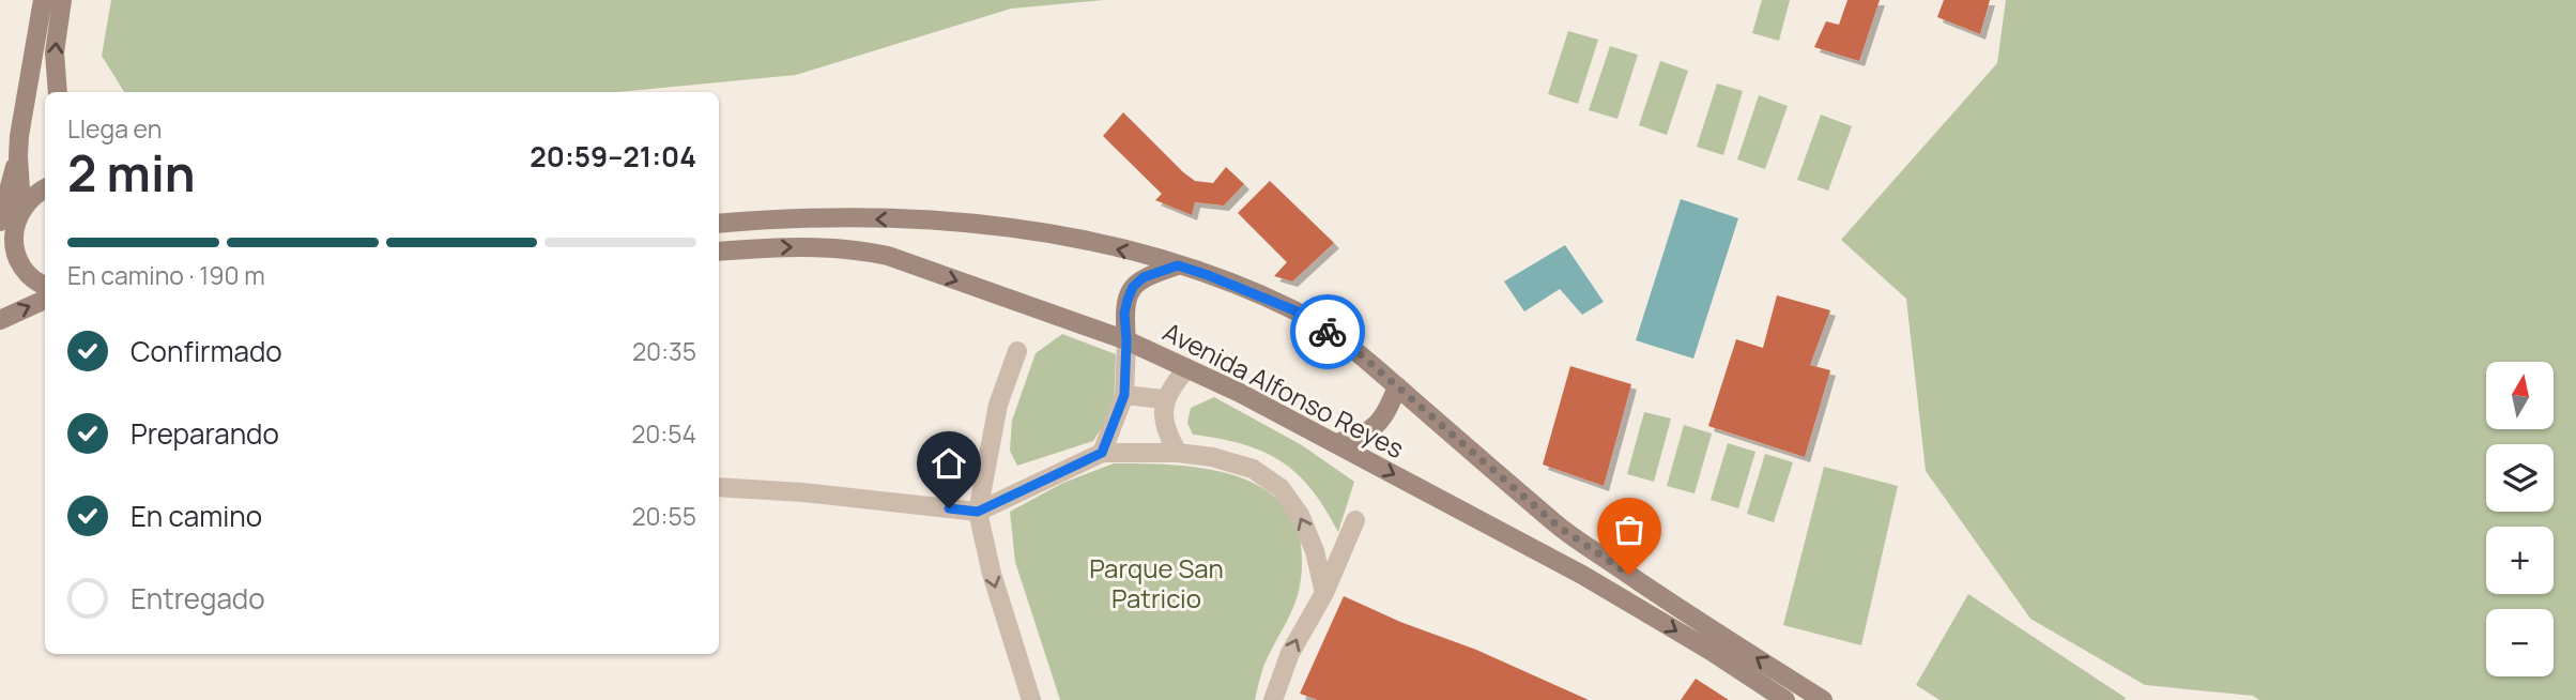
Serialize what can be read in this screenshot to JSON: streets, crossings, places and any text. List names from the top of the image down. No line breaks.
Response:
{"streets":{"main road":["Avenida Alfonso Reyes"]},"parks":["Parque San Patricio"],"north":"top","page":{"heading":["2 min","Llega en","20:59–21:04"],"bar":"En camino · 190 m","list":[["Confirmado","20:35"],["Preparando","20:54"],["En camino","20:55"],"Entregado"],"map_buttons":["+","−"]}}
